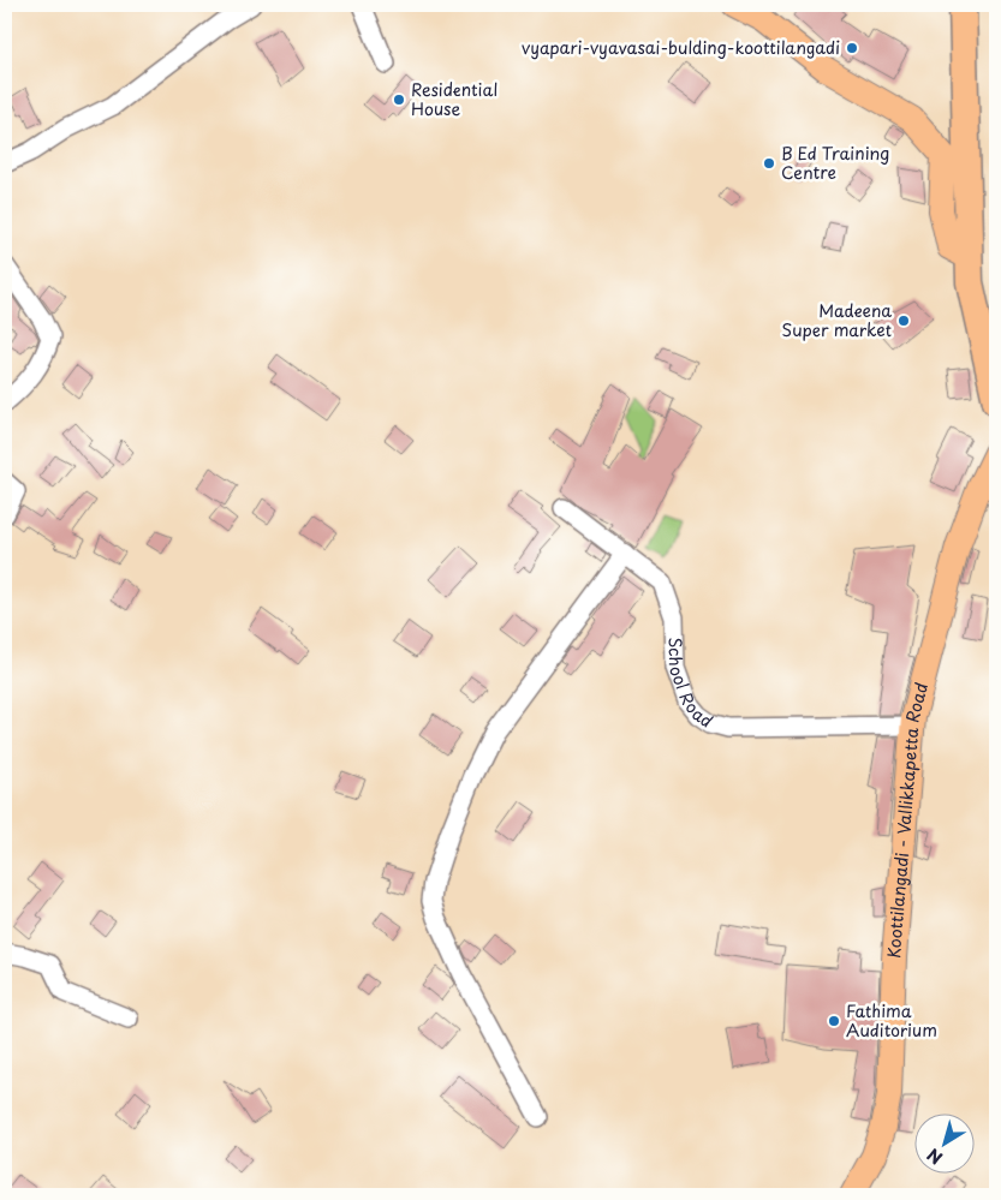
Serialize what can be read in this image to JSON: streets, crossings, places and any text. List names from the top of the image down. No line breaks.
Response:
{"streets":{"main road":["Koottilangadi - Vallikkapetta Road"],"street":["School Road"]},"crossings":[["School Road","Koottilangadi - Vallikkapetta Road"]],"places":["vyapari-vyavasai-bulding-koottilangadi","Residential House","B Ed Training Centre","Madeena Super market","Fathima Auditorium"],"north":"bottom left"}
